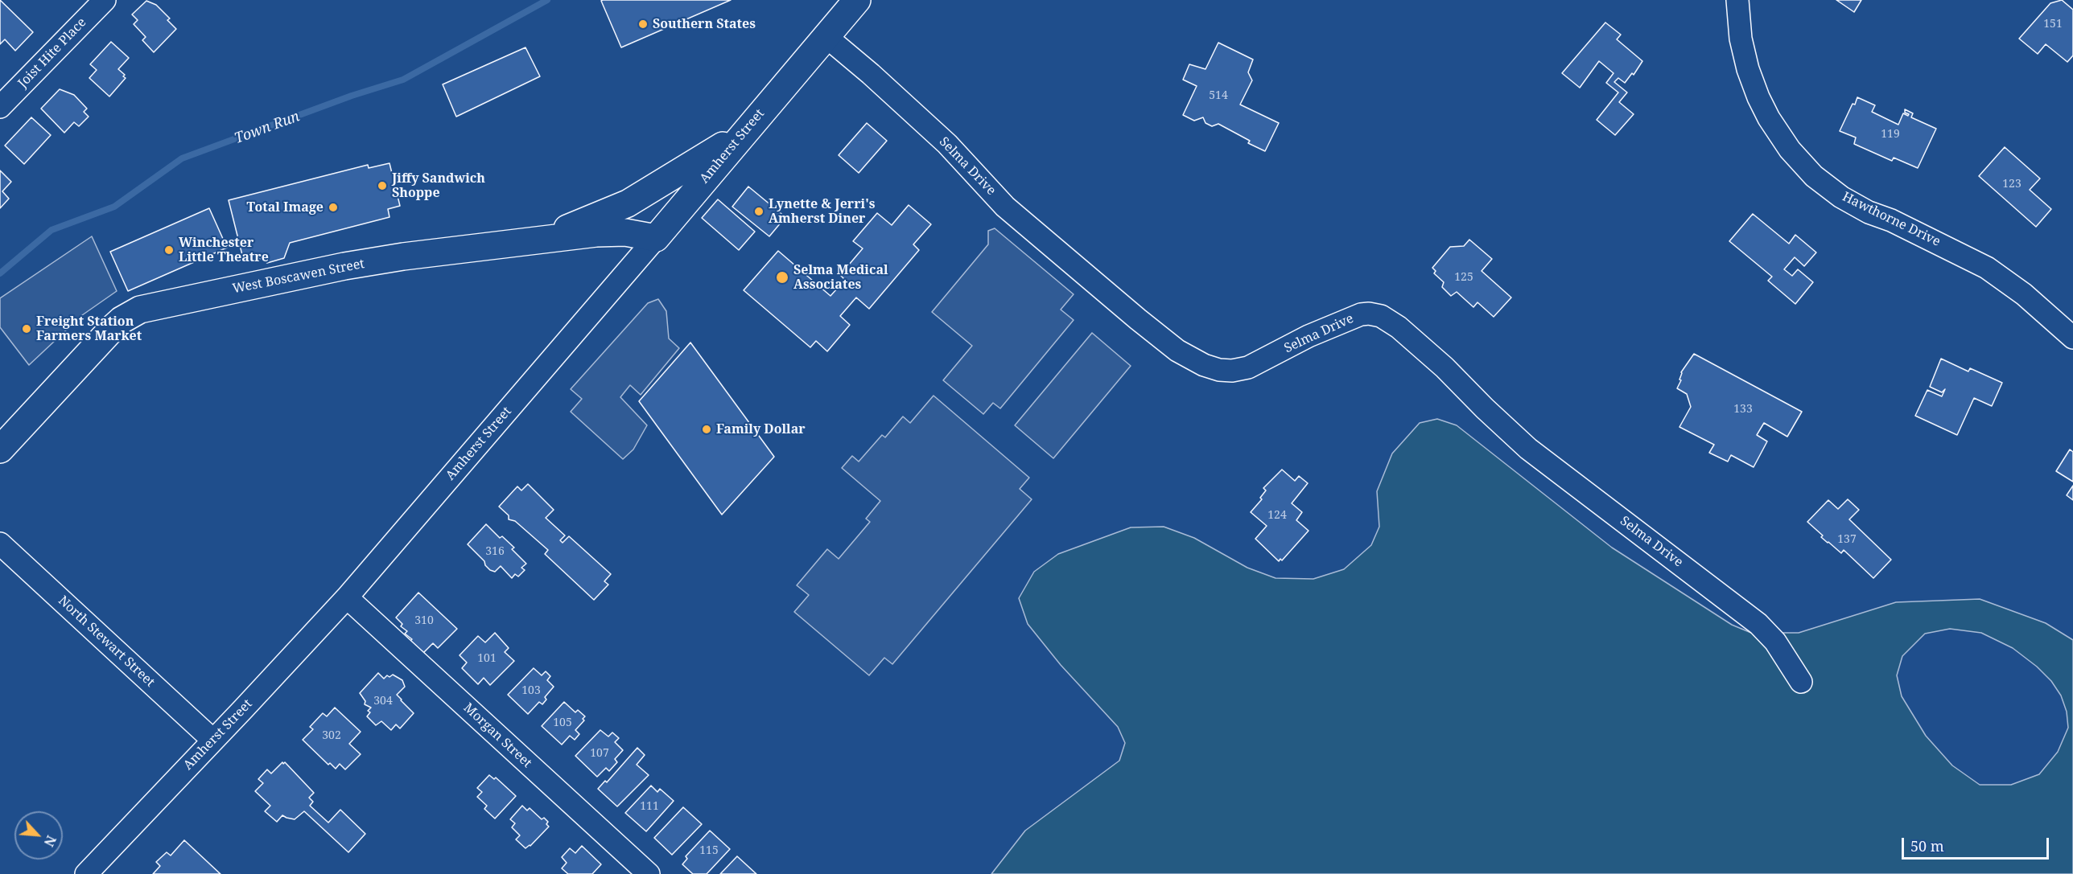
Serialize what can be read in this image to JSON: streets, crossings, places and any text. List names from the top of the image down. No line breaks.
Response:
{"streets":{"main road":["Amherst Street","West Boscawen Street"],"street":["Joist Hite Place","Selma Drive","Hawthorne Drive","North Stewart Street","Morgan Street"]},"crossings":[["Amherst Street","Selma Drive"],["Amherst Street","West Boscawen Street"],["Amherst Street","North Stewart Street"],["Amherst Street","Morgan Street"]],"water":["Town Run"],"places":["Southern States","Jiffy Sandwich Shoppe","Total Image","Lynette & Jerri's Amherst Diner","Winchester Little Theatre","Selma Medical Associates","Freight Station Farmers Market","Family Dollar"],"house_numbers":["151","514","119","123","125","133","124","137","316","310","101","103","304","105","302","107","111","115"],"scale_bar":"50 m","north":"bottom right"}
